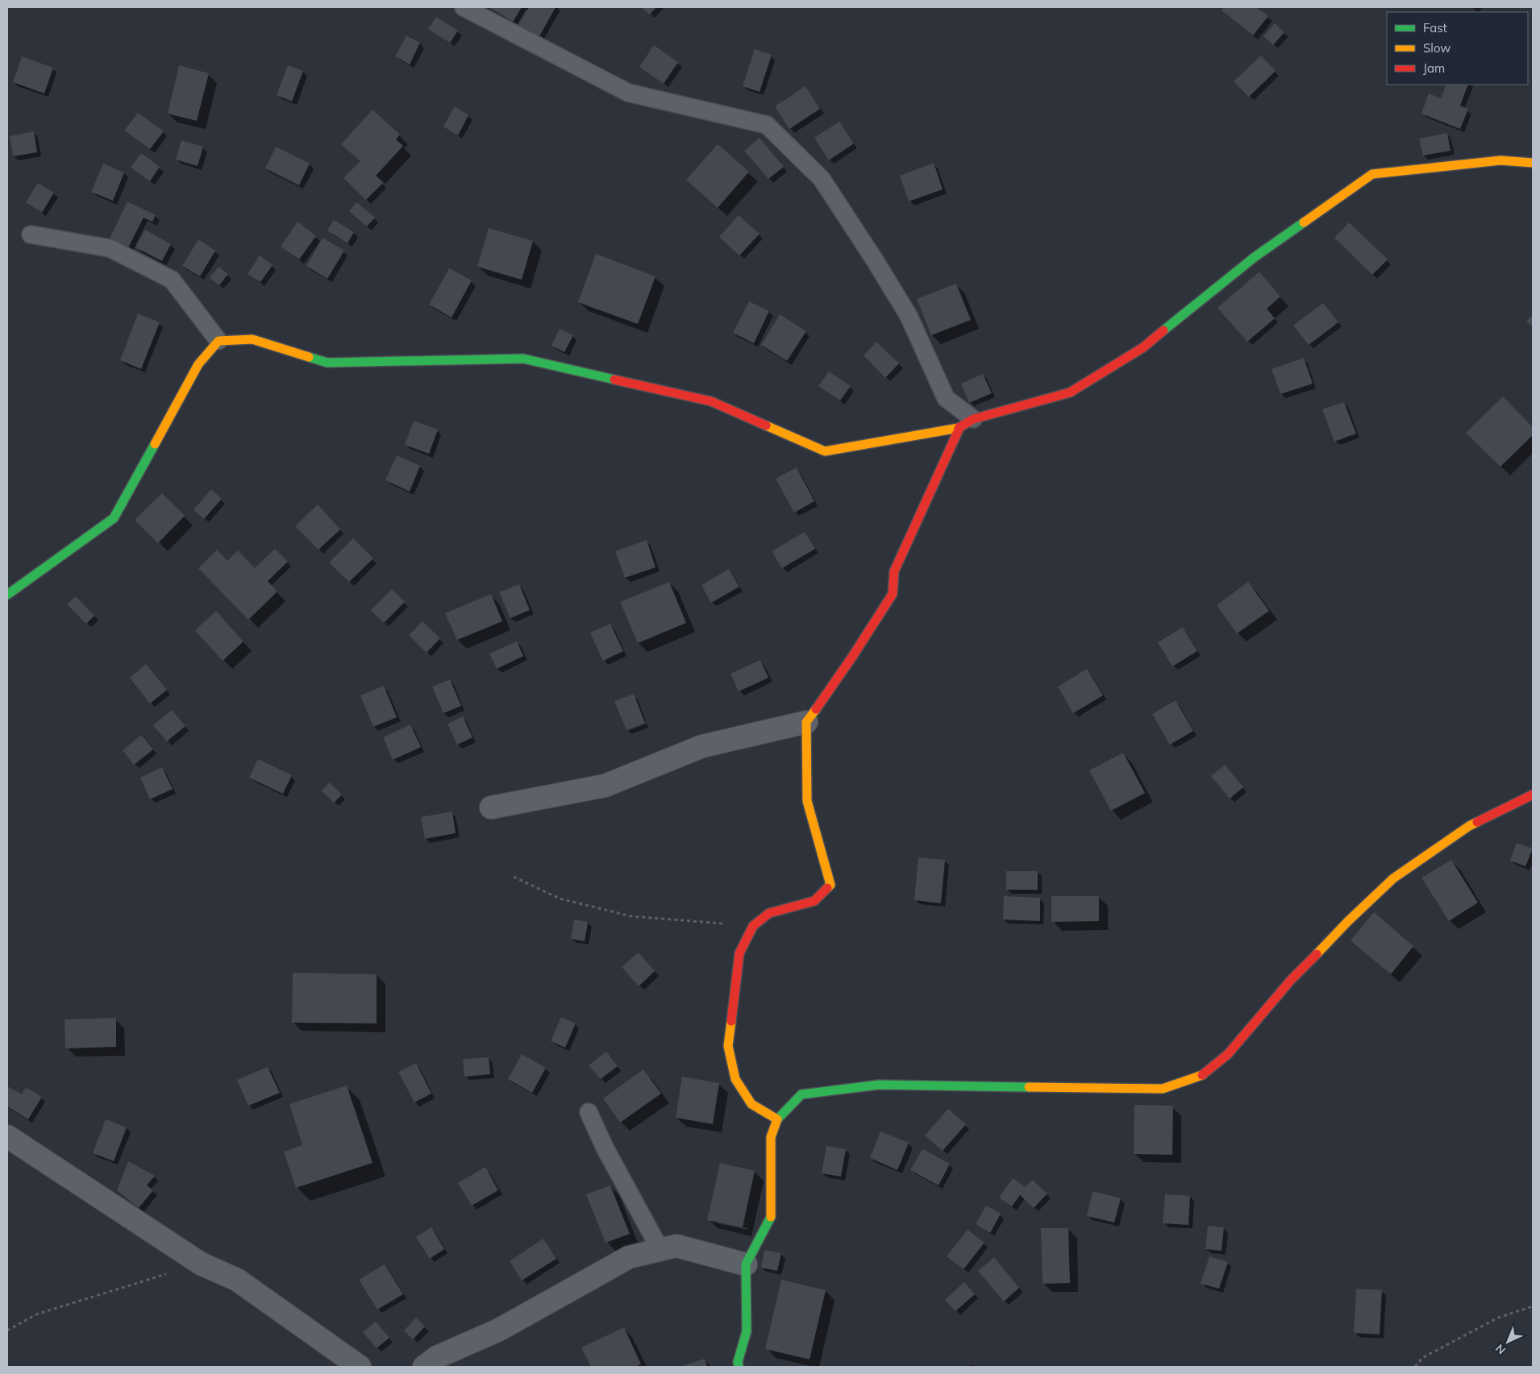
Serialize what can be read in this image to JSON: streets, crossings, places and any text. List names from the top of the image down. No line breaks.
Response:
{"legend":["Fast","Slow","Jam"],"north":"bottom left"}
